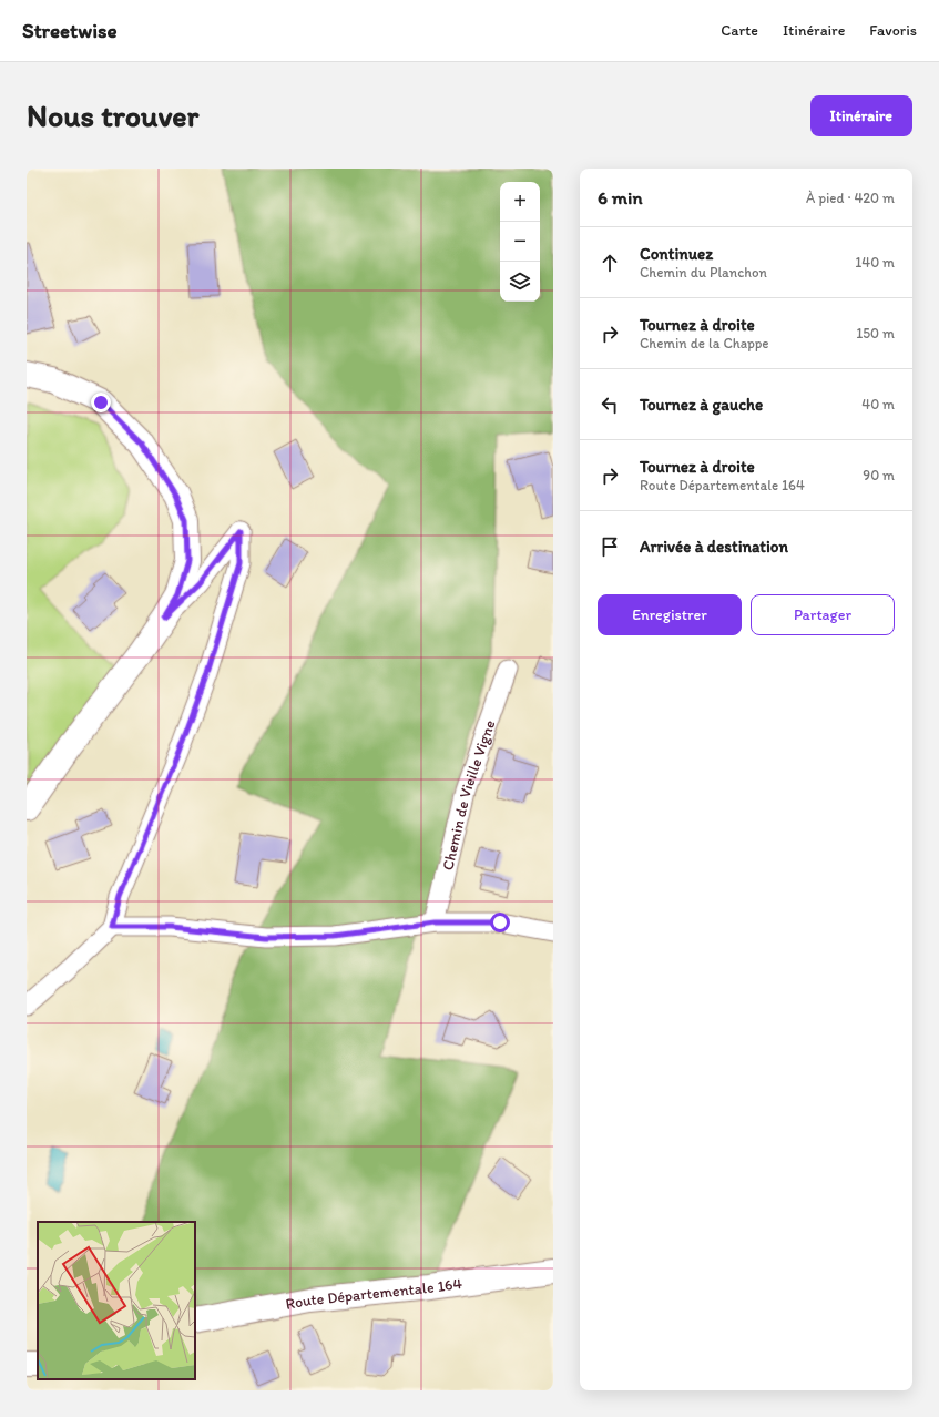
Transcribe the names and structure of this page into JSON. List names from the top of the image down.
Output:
{
  "streets": {
    "street": ["Chemin de Vieille Vigne", "Route Départementale 164"]
  },
  "page": {
    "header": "Streetwise",
    "nav": ["Carte", "Itinéraire", "Favoris"],
    "buttons": [
      "Itinéraire",
      ["Enregistrer", "Partager"]
    ],
    "title": "Nous trouver",
    "heading": ["6 min", "À pied · 420 m"],
    "map_buttons": ["+", "−"],
    "list": [
      ["Continuez", "Chemin du Planchon", "140 m"],
      ["Tournez à droite", "Chemin de la Chappe", "150 m"],
      ["Tournez à gauche", "40 m"],
      ["Tournez à droite", "Route Départementale 164", "90 m"],
      "Arrivée à destination"
    ]
  }
}
